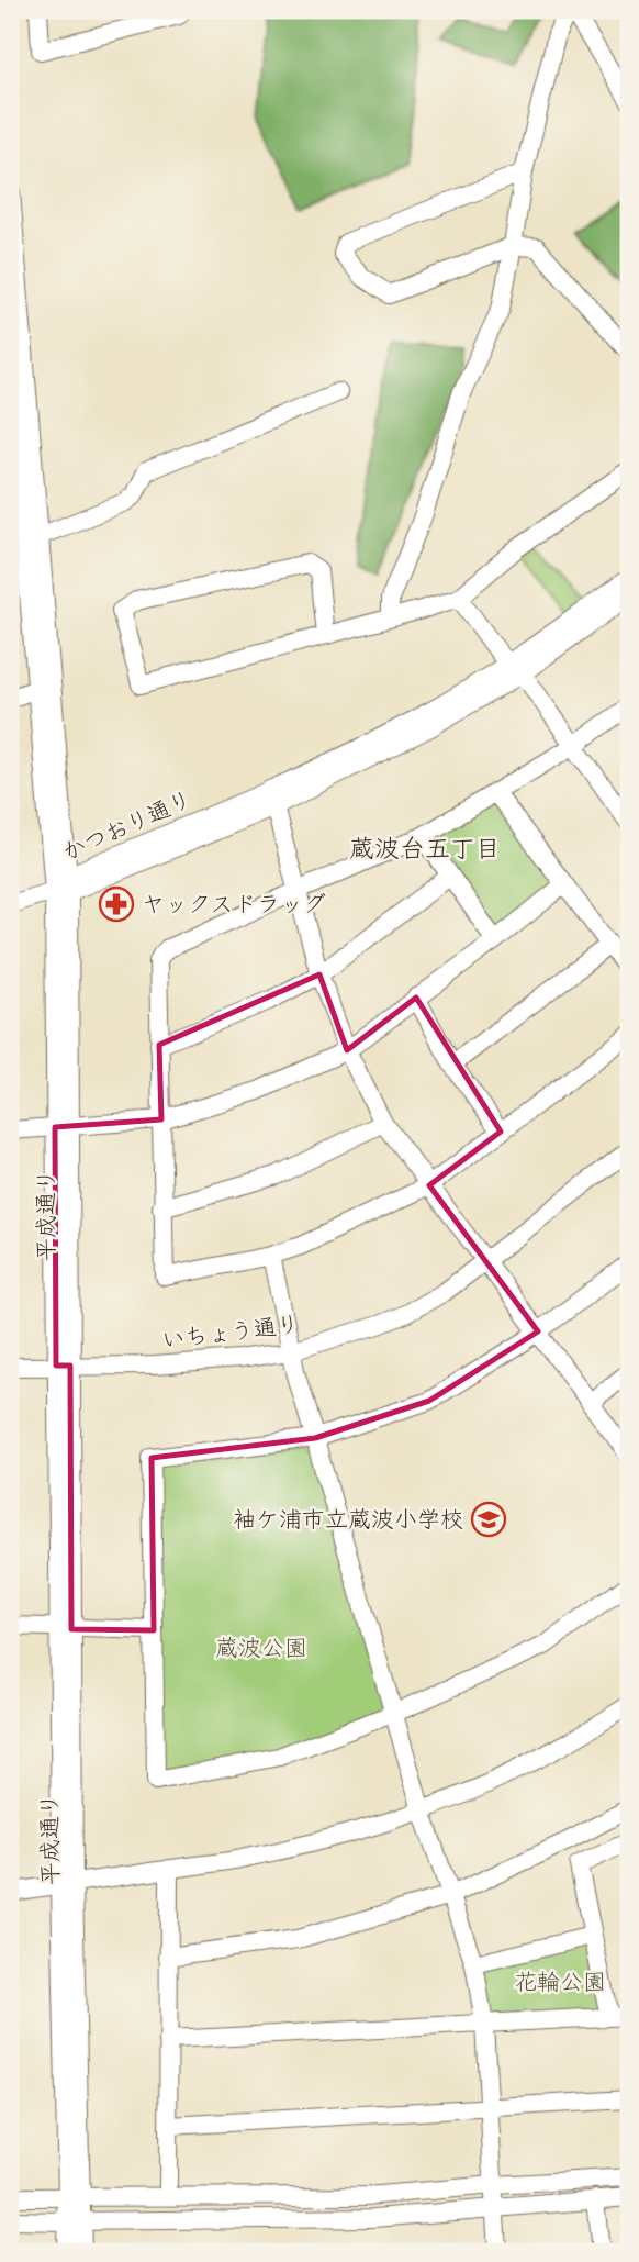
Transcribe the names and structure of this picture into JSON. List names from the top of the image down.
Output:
{
  "streets": {
    "street": ["かつおり通り", "平成通り", "いちょう通り"]
  },
  "crossings": [
    ["かつおり通り", "平成通り"],
    ["平成通り", "いちょう通り"]
  ],
  "districts": ["蔵波台五丁目"],
  "parks": ["蔵波公園", "花輪公園"],
  "places": {
    "pharmacy": ["ヤックスドラッグ"],
    "school or university": ["袖ケ浦市立蔵波小学校"]
  }
}
